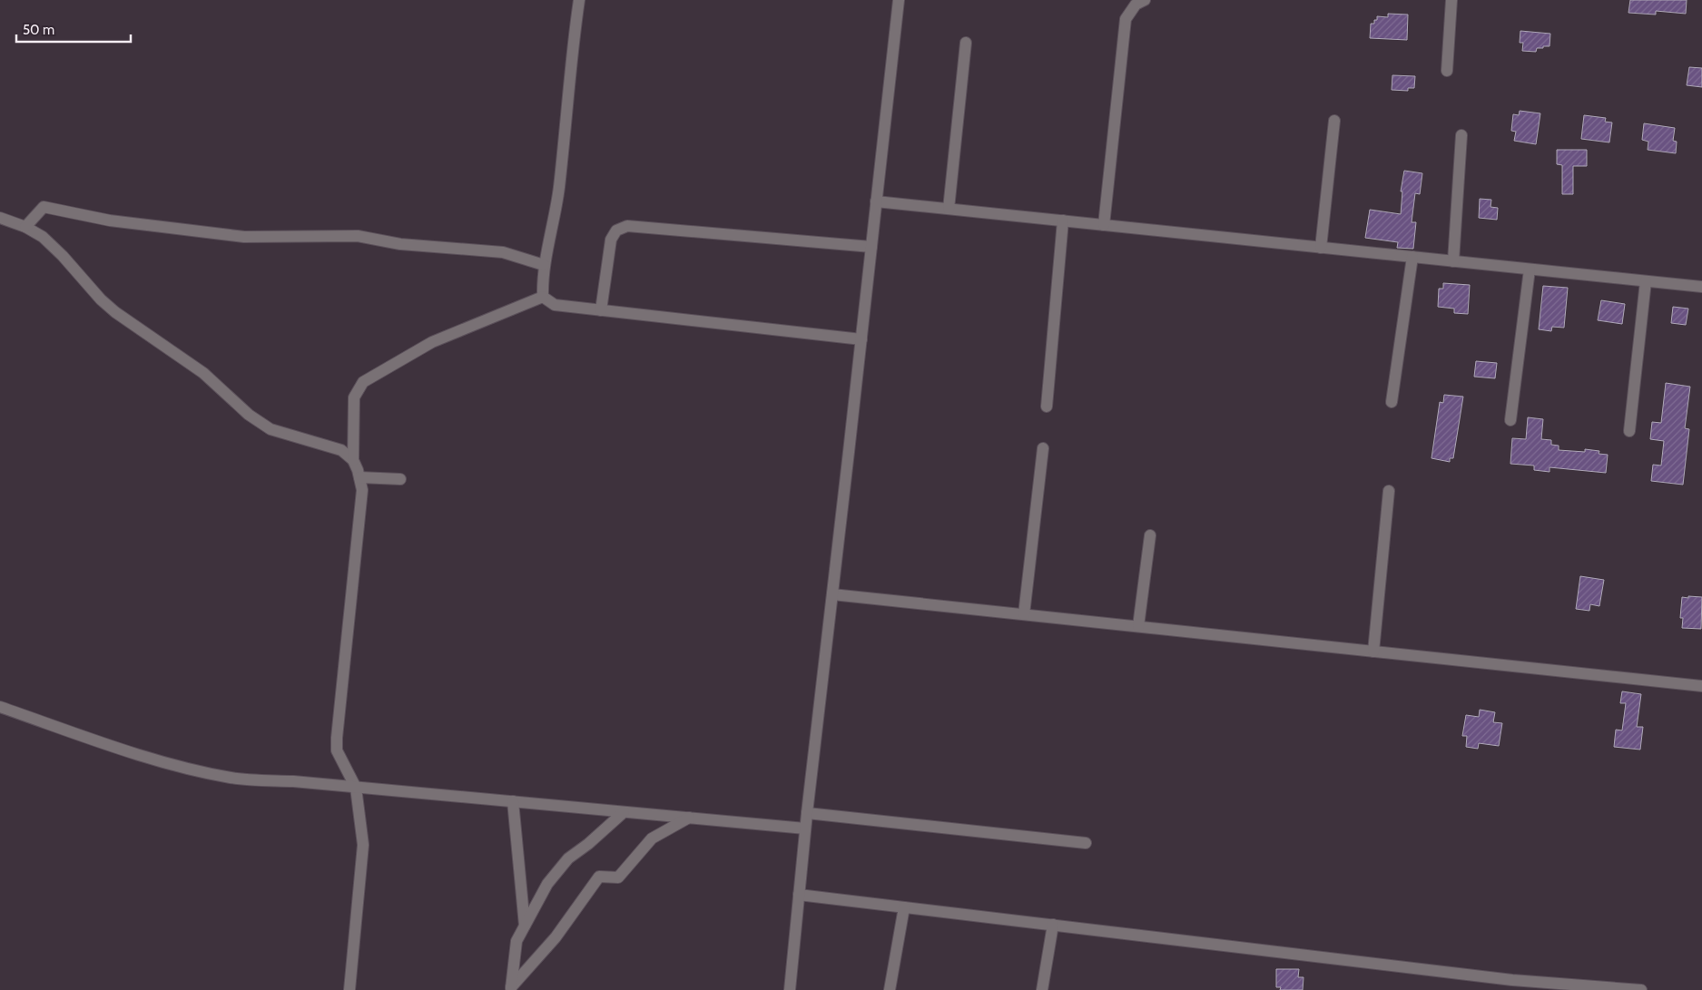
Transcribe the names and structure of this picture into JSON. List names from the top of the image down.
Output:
{
  "scale_bar": "50 m"
}
